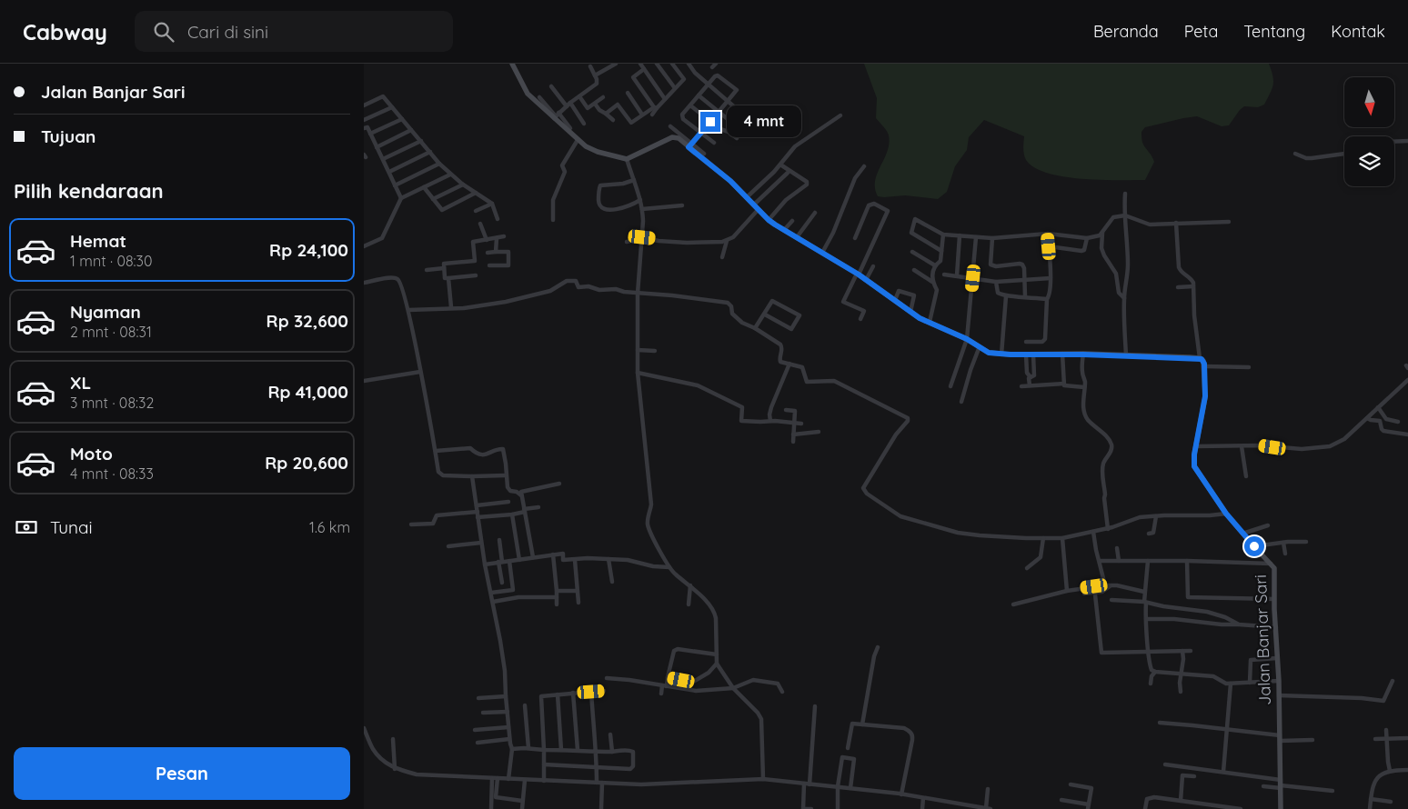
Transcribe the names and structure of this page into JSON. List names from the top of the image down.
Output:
{
  "streets": {
    "street": ["Jalan Banjar Sari"]
  },
  "north": "bottom",
  "page": {
    "header": "Cabway",
    "search": "Cari di sini",
    "nav": [
      "Beranda",
      "Peta",
      "Tentang",
      "Kontak"
    ],
    "banner": ["Jalan Banjar Sari", "Tujuan"],
    "bubble": "4 mnt",
    "heading": "Pilih kendaraan",
    "list": [
      {
        "name": "Hemat",
        "note": "1 mnt · 08:30",
        "value": "Rp 24,100"
      },
      {
        "name": "Nyaman",
        "note": "2 mnt · 08:31",
        "value": "Rp 32,600"
      },
      {
        "name": "XL",
        "note": "3 mnt · 08:32",
        "value": "Rp 41,000"
      },
      {
        "name": "Moto",
        "note": "4 mnt · 08:33",
        "value": "Rp 20,600"
      }
    ],
    "pay": ["Tunai", "1.6 km"],
    "buttons": "Pesan"
  }
}
